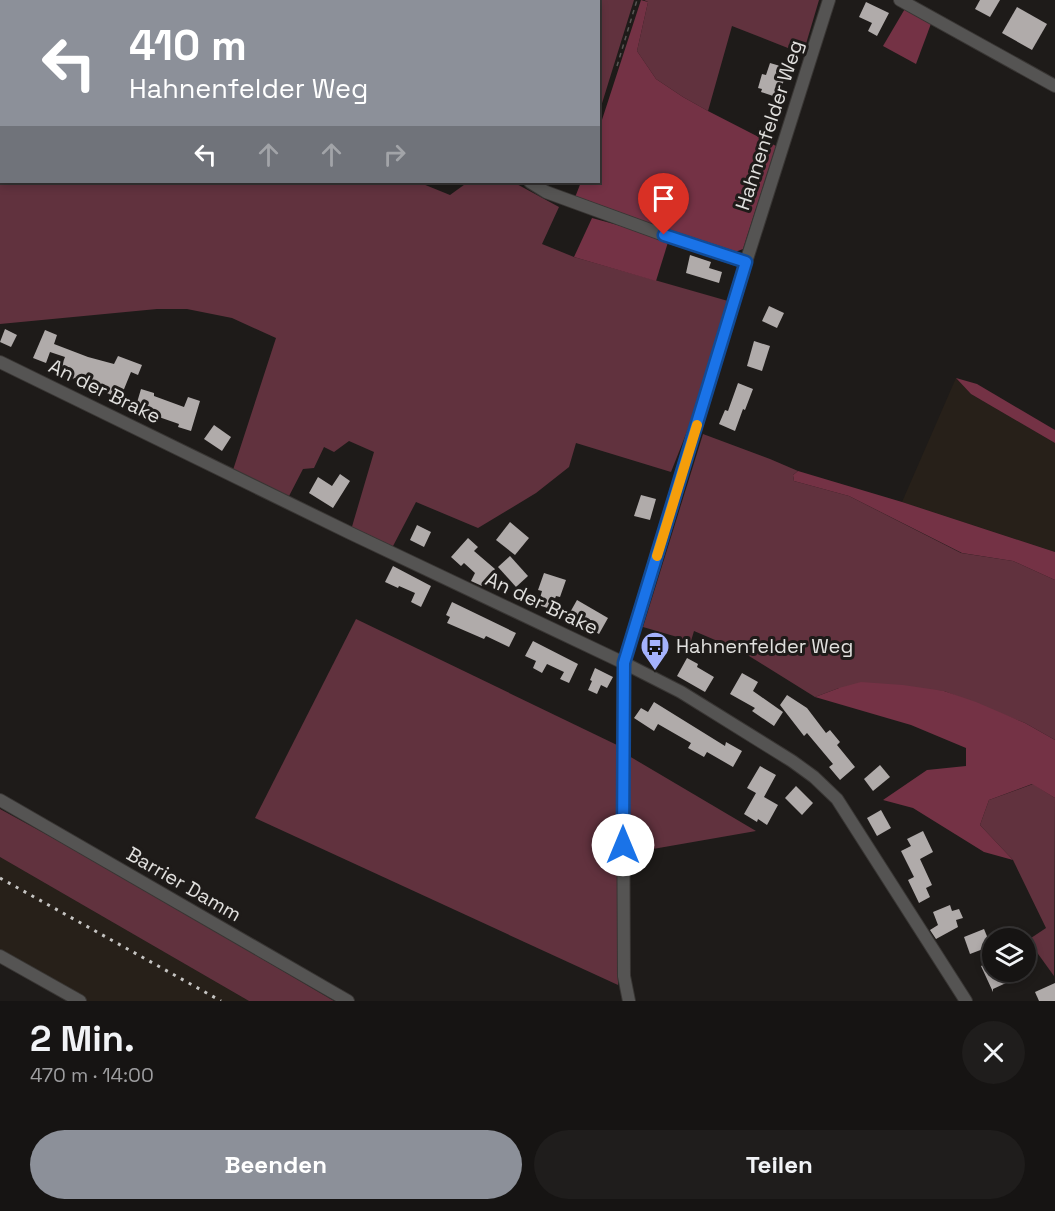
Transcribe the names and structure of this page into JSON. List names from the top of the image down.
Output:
{
  "streets": {
    "street": ["Hahnenfelder Weg", "An der Brake", "Barrier Damm"]
  },
  "crossings": [
    ["Hahnenfelder Weg", "An der Brake"]
  ],
  "places": {
    "bus stop": ["Hahnenfelder Weg"]
  },
  "page": {
    "turn": ["410 m", "Hahnenfelder Weg"],
    "heading": ["2 Min.", "470 m · 14:00"],
    "buttons": ["Beenden", "Teilen"]
  }
}
